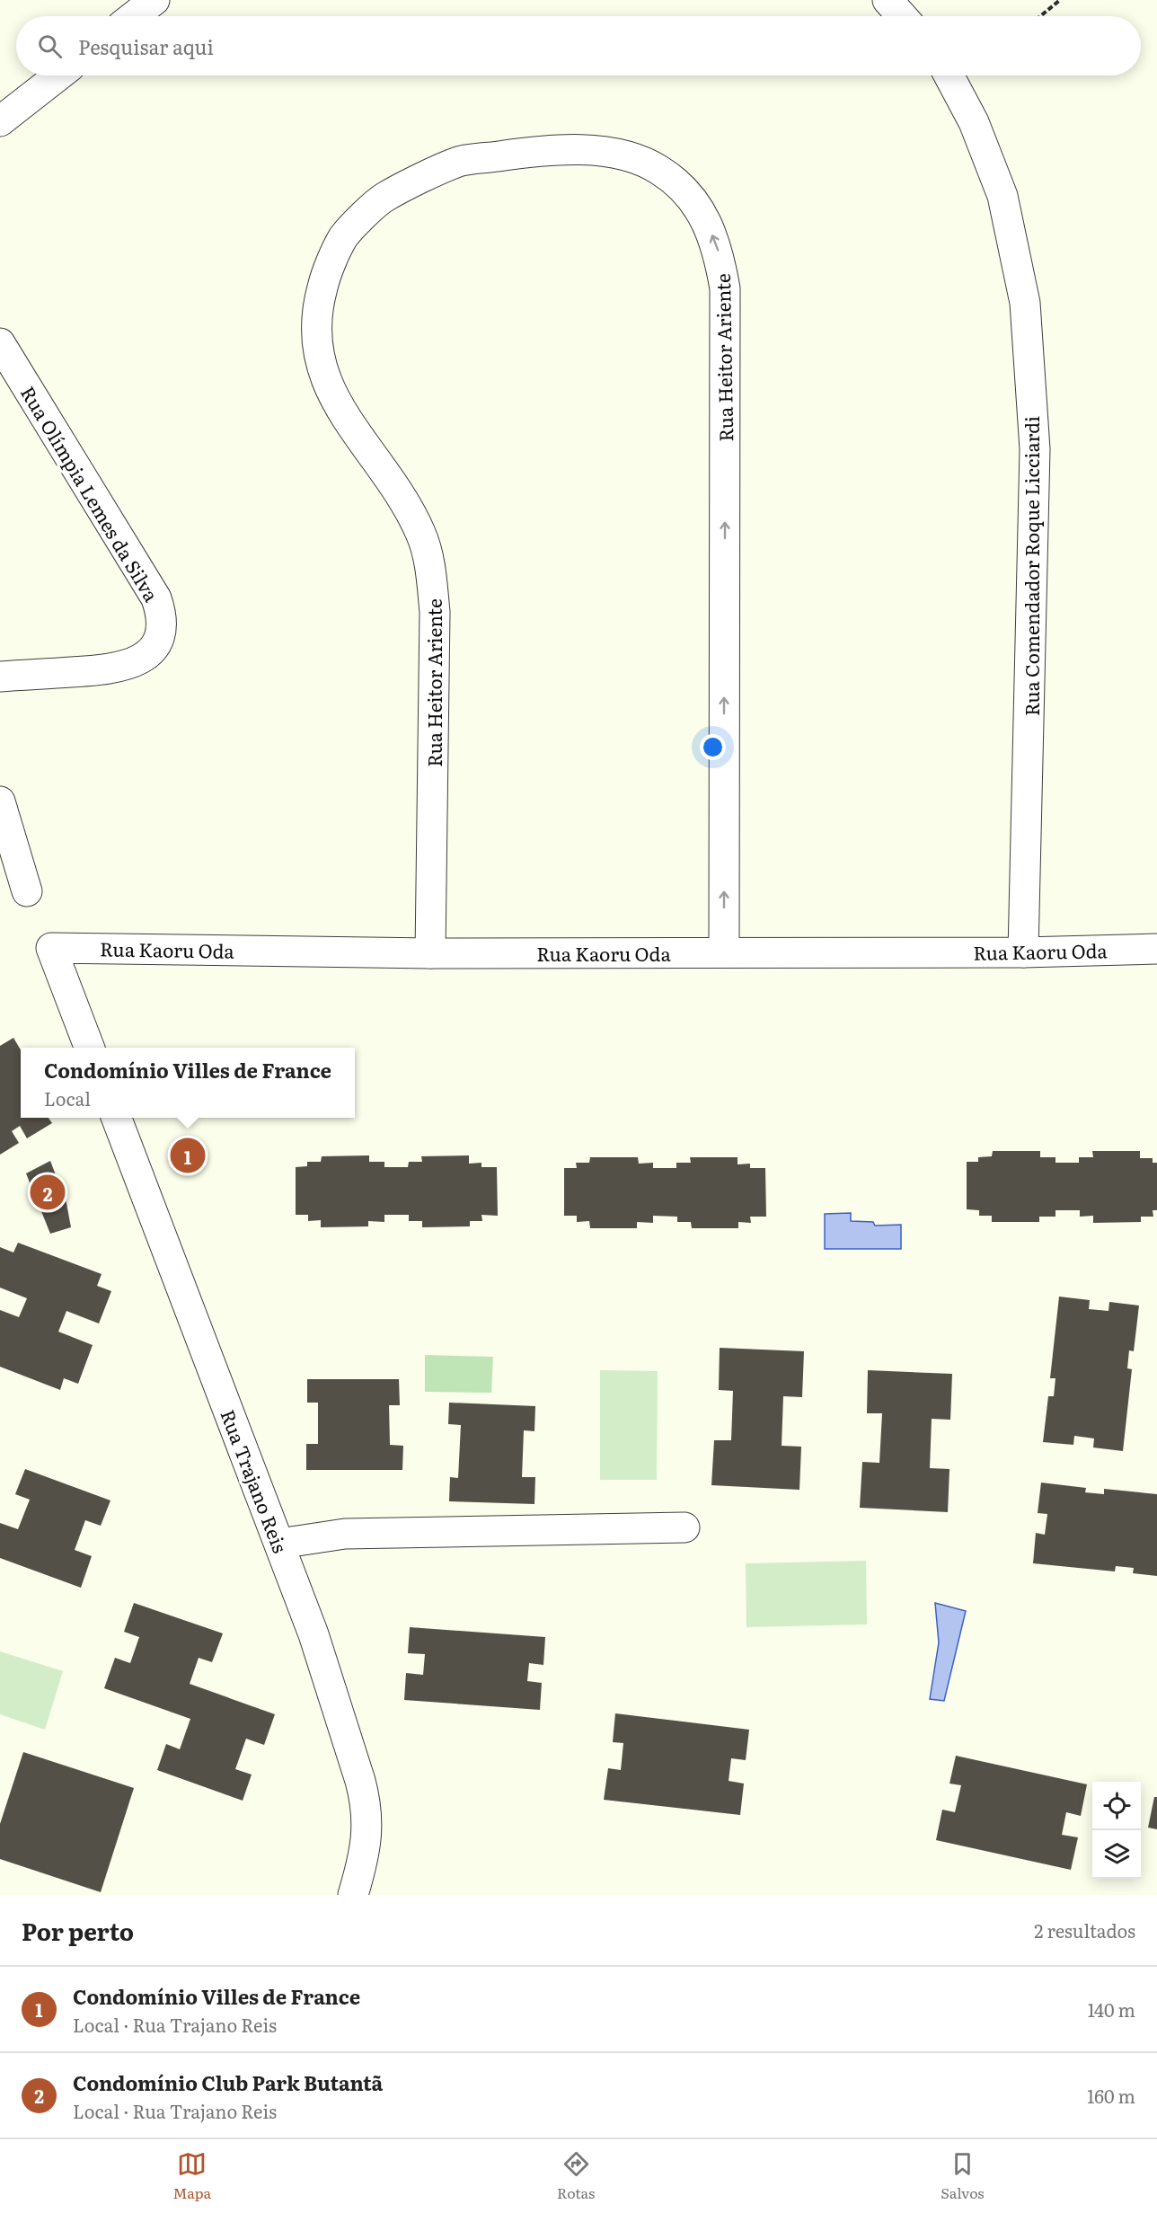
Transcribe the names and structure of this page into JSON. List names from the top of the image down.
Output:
{
  "streets": {
    "street": [
      "Rua Heitor Ariente",
      "Rua Olímpia Lemes da Silva",
      "Rua Comendador Roque Licciardi",
      "Rua Kaoru Oda",
      "Rua Trajano Reis"
    ]
  },
  "crossings": [
    ["Rua Heitor Ariente", "Rua Kaoru Oda"],
    ["Rua Comendador Roque Licciardi", "Rua Kaoru Oda"]
  ],
  "page": {
    "search": "Pesquisar aqui",
    "popup": ["Condomínio Villes de France", "Local"],
    "pins": ["1", "2"],
    "heading": ["Por perto", "2 resultados"],
    "list": [
      {
        "mark": "1",
        "name": "Condomínio Villes de France",
        "note": "Local · Rua Trajano Reis",
        "value": "140 m"
      },
      {
        "mark": "2",
        "name": "Condomínio Club Park Butantã",
        "note": "Local · Rua Trajano Reis",
        "value": "160 m"
      }
    ],
    "nav": ["Mapa", "Rotas", "Salvos"]
  }
}
